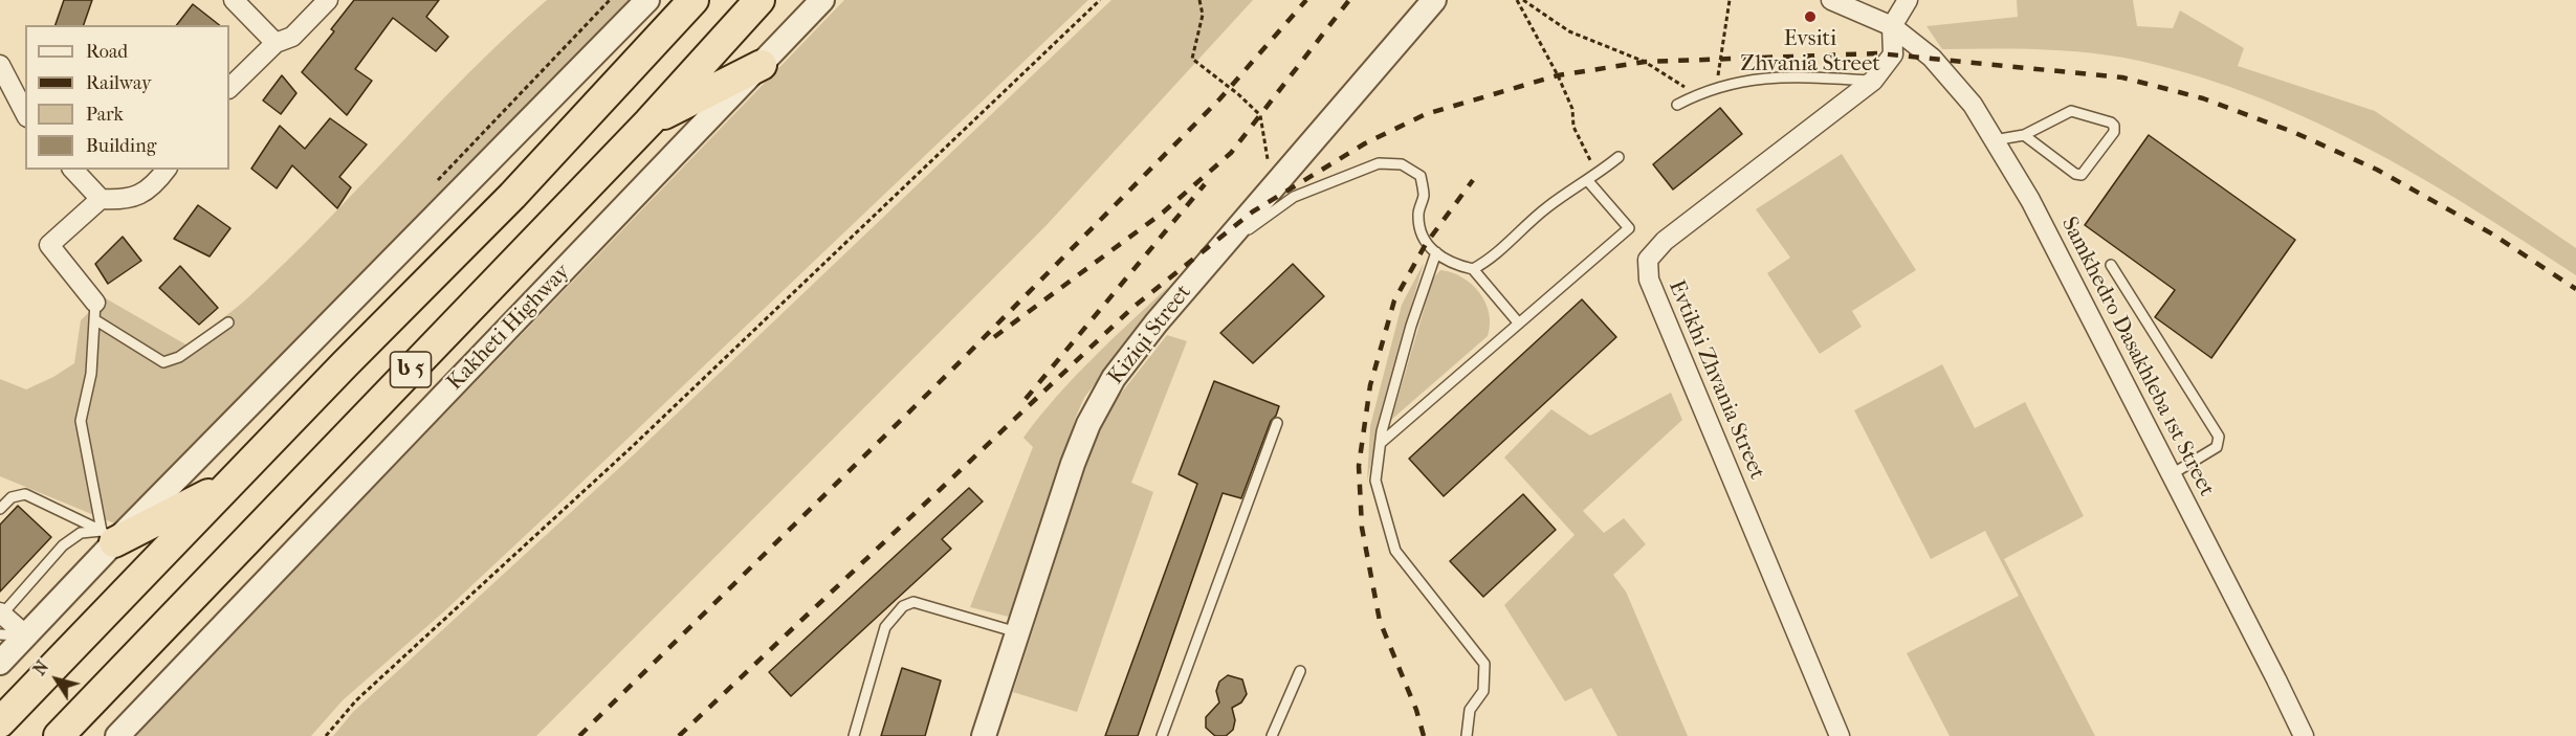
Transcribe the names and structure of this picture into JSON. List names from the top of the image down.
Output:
{
  "streets": {
    "highway": ["Kakheti Highway", "ს 5"],
    "street": ["Kiziqi Street", "Samkhedro Dasakhleba 1st Street", "Evtikhi Zhvania Street"]
  },
  "crossings": [
    ["Samkhedro Dasakhleba 1st Street", "Evtikhi Zhvania Street"]
  ],
  "places": ["Evsiti Zhvania Street"],
  "legend": [
    "Road",
    "Railway",
    "Park",
    "Building"
  ],
  "north": "top left"
}
